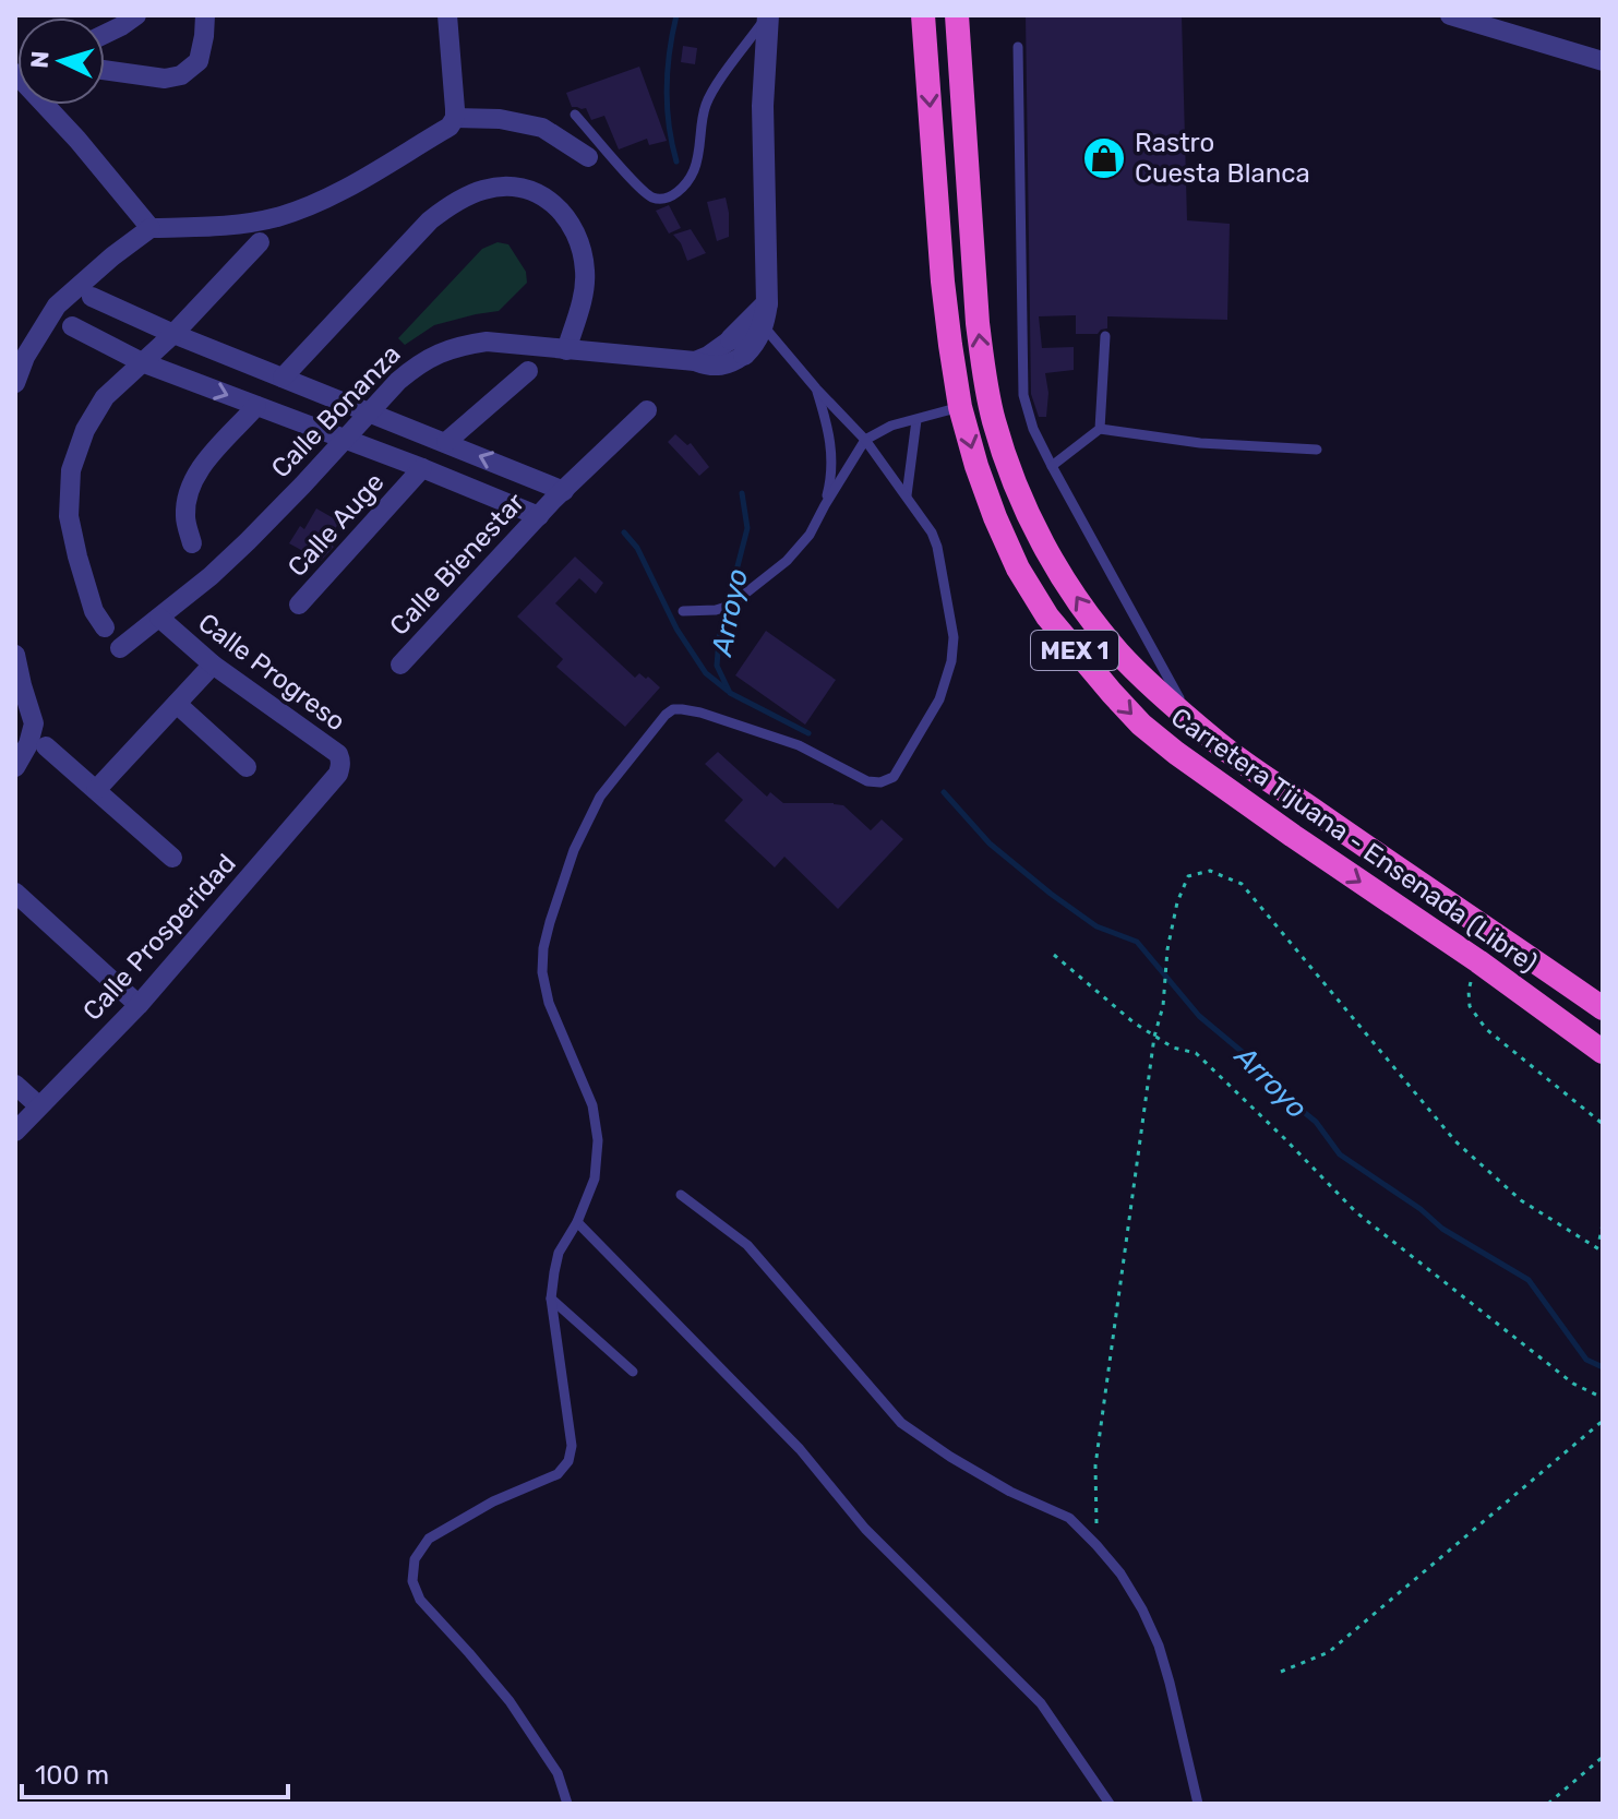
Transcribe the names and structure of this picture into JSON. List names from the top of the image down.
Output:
{
  "streets": {
    "highway": ["MEX 1", "Carretera Tijuana - Ensenada (Libre)"],
    "street": [
      "Calle Bonanza",
      "Calle Auge",
      "Calle Bienestar",
      "Calle Progreso",
      "Calle Prosperidad"
    ]
  },
  "crossings": [
    ["Calle Bonanza", "Calle Progreso"],
    ["Calle Progreso", "Calle Prosperidad"]
  ],
  "water": ["Arroyo"],
  "places": {
    "shop": ["Rastro Cuesta Blanca"]
  },
  "scale_bar": "100 m",
  "north": "left"
}
